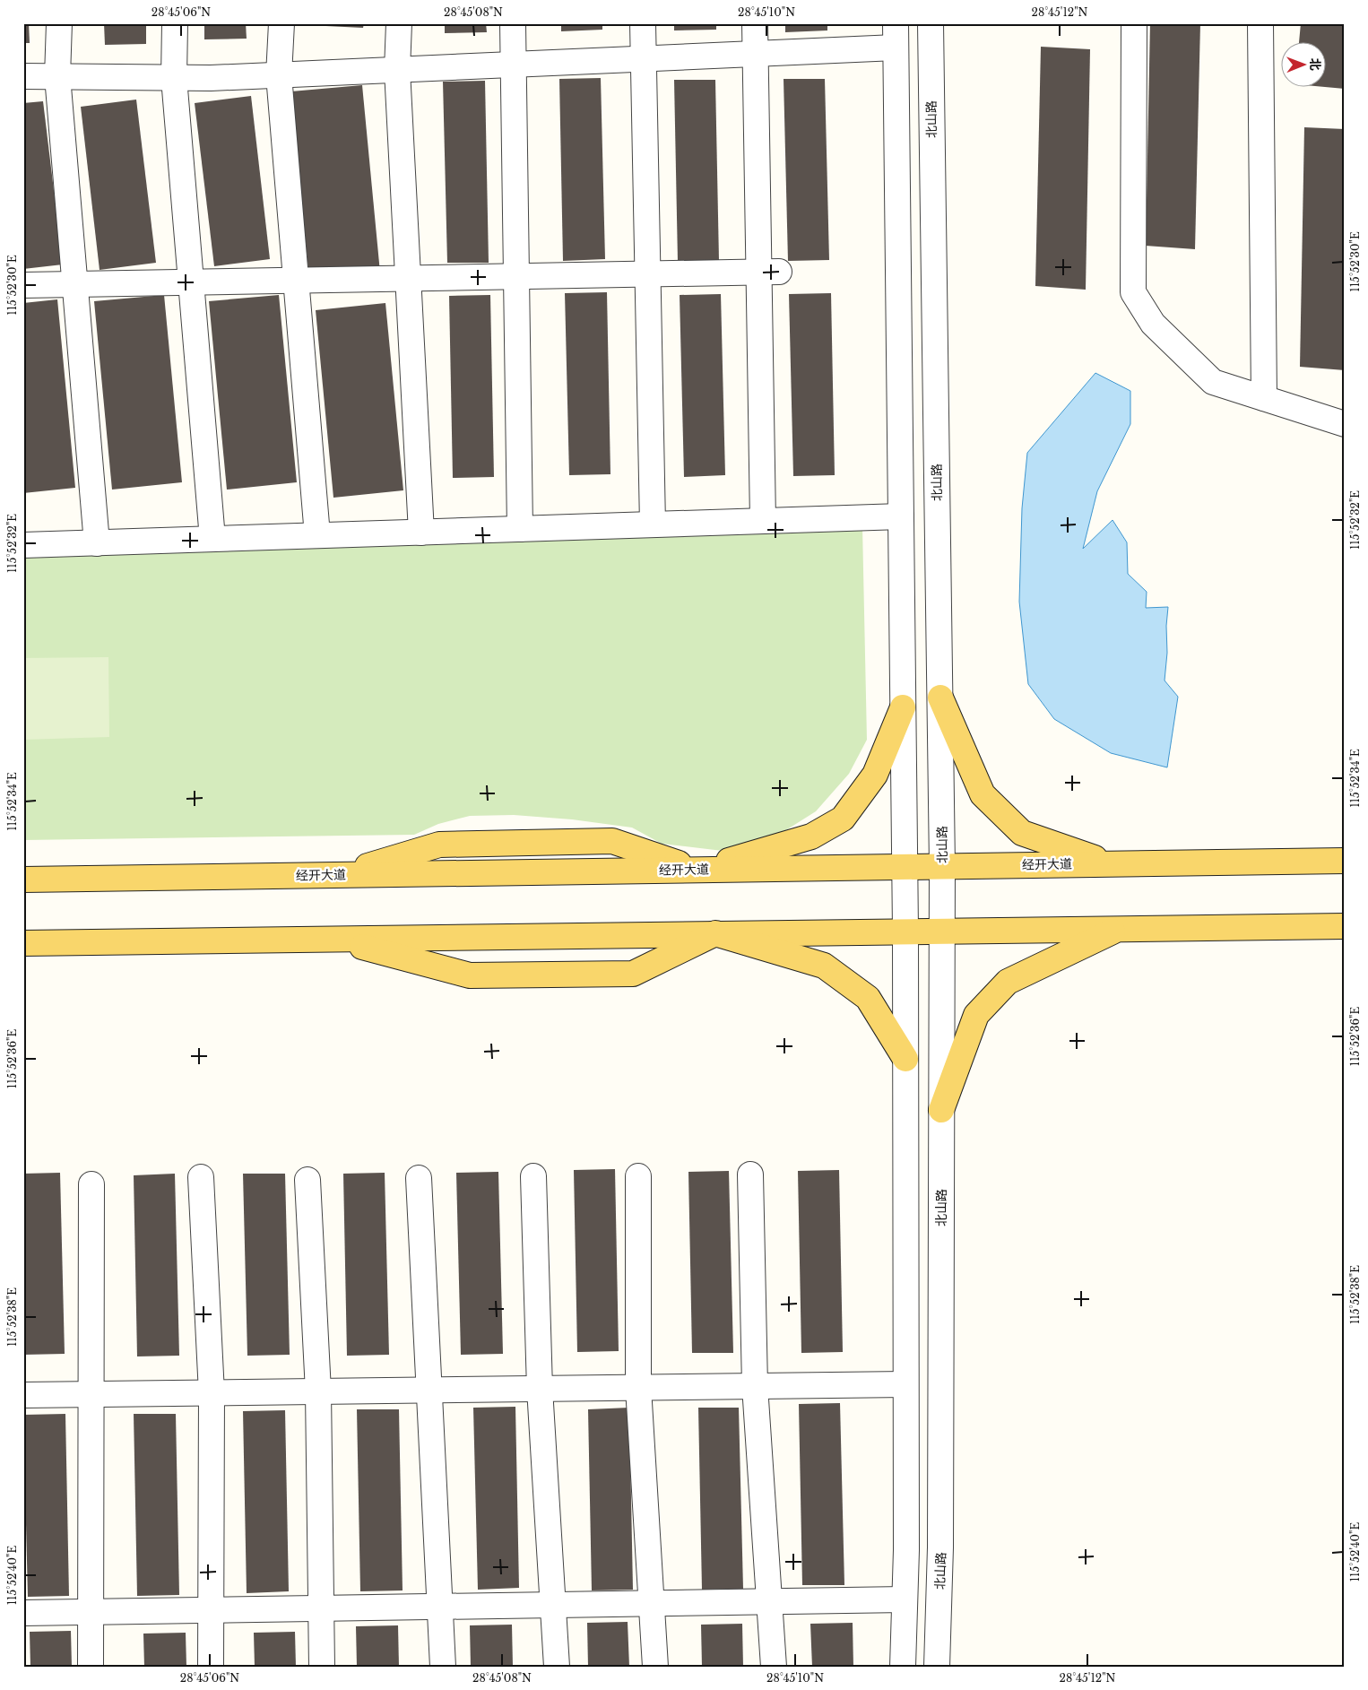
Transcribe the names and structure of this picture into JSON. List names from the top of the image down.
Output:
{
  "streets": {
    "main road": ["经开大道"],
    "street": ["北山路"]
  },
  "crossings": [
    ["北山路", "经开大道"]
  ],
  "north": "right",
  "coordinates": [
    "28°45'06\"N",
    "28°45'08\"N",
    "28°45'10\"N",
    "28°45'12\"N",
    "115°52'30\"E",
    "115°52'32\"E",
    "115°52'34\"E",
    "115°52'36\"E",
    "115°52'38\"E",
    "115°52'40\"E"
  ]
}
